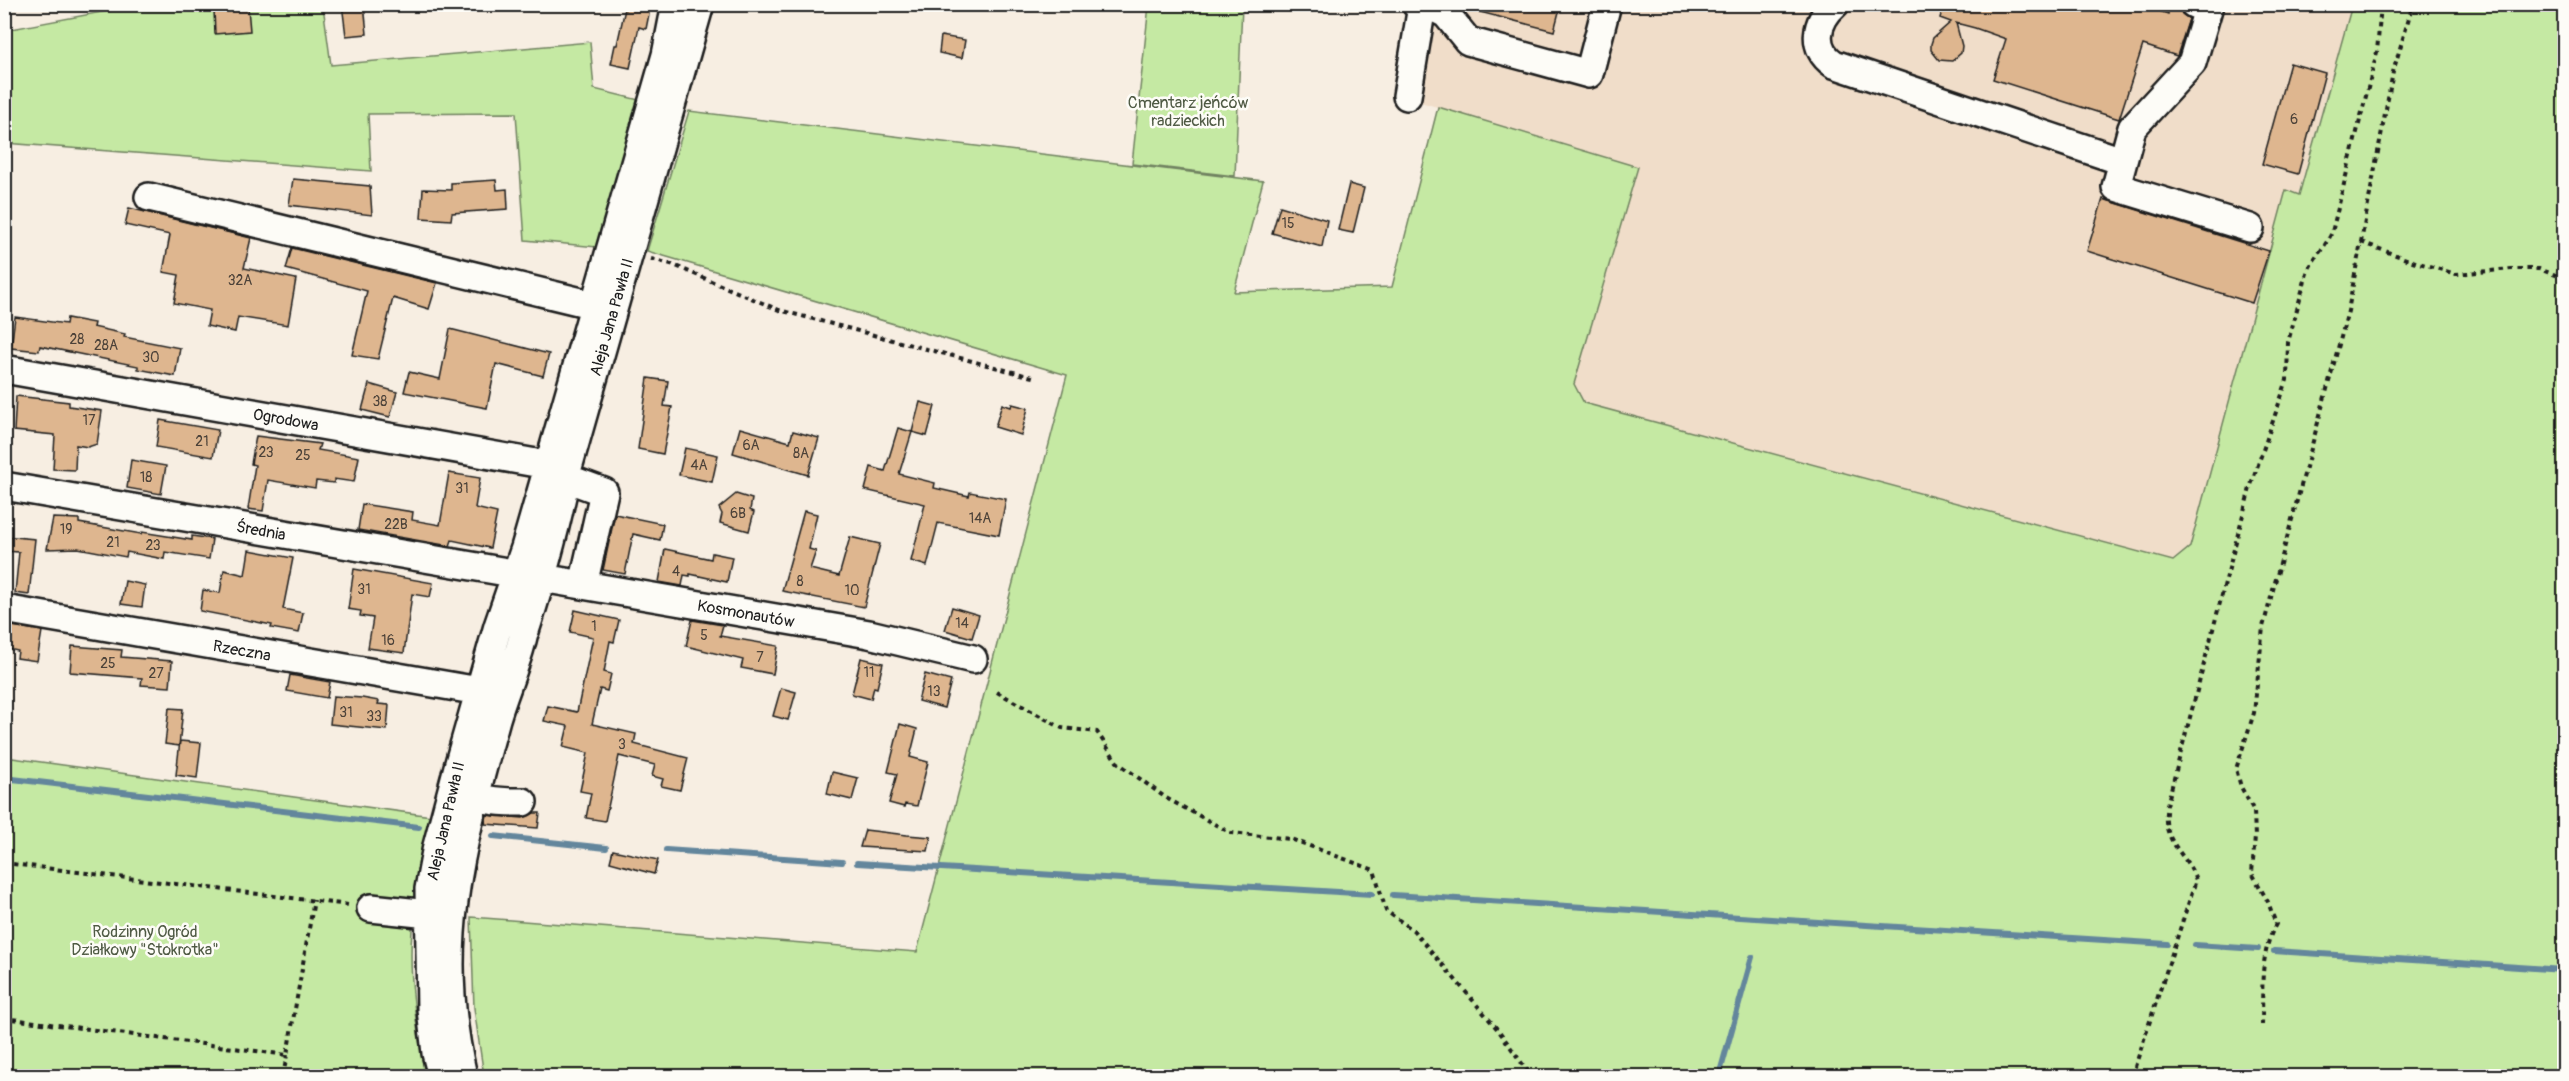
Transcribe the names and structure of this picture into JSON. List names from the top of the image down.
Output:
{
  "streets": {
    "street": [
      "Aleja Jana Pawła II",
      "Ogrodowa",
      "Średnia",
      "Kosmonautów",
      "Rzeczna"
    ]
  },
  "crossings": [
    ["Aleja Jana Pawła II", "Ogrodowa"],
    ["Aleja Jana Pawła II", "Średnia"],
    ["Aleja Jana Pawła II", "Kosmonautów"],
    ["Aleja Jana Pawła II", "Rzeczna"],
    ["Ogrodowa", "Kosmonautów"],
    ["Średnia", "Kosmonautów"]
  ],
  "parks": ["Cmentarz jeńców radzieckich", "Rodzinny Ogród Działkowy \"Stokrotka\""],
  "house_numbers": [
    "6",
    "15",
    "32A",
    "28",
    "28A",
    "30",
    "38",
    "17",
    "21",
    "6A",
    "23",
    "8A",
    "25",
    "4A",
    "18",
    "31",
    "6B",
    "14A",
    "22B",
    "19",
    "21",
    "23",
    "4",
    "8",
    "31",
    "10",
    "14",
    "1",
    "5",
    "16",
    "7",
    "25",
    "11",
    "27",
    "13",
    "31",
    "33",
    "3"
  ]
}
